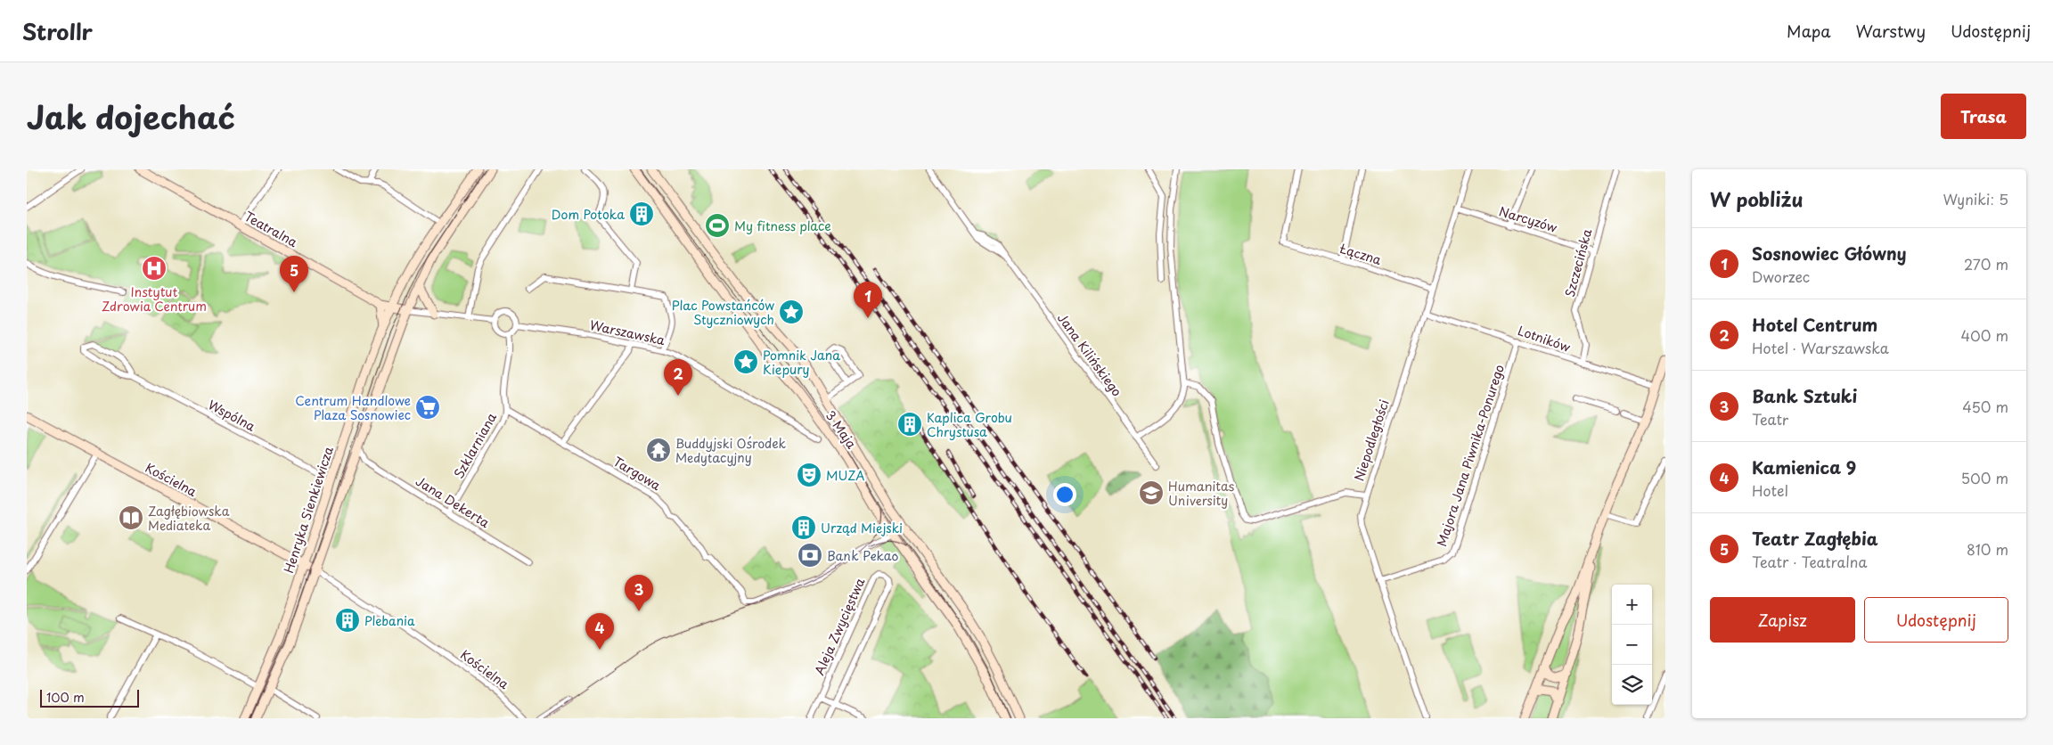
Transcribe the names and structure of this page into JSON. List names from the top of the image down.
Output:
{
  "streets": {
    "main road": [
      "Teatralna",
      "3 Maja",
      "Kościelna",
      "Henryka Sienkiewicza"
    ],
    "street": [
      "Narcyzów",
      "Łączna",
      "Szczecińska",
      "Warszawska",
      "Lotników",
      "Jana Kilińskiego",
      "Wspólna",
      "Niepodległości",
      "Szklarniana",
      "Majora Jana Piwnika-Ponurego",
      "Targowa",
      "Jana Dekerta",
      "Aleja Zwycięstwa"
    ]
  },
  "crossings": [
    ["Narcyzów", "Szczecińska"],
    ["Narcyzów", "Niepodległości"],
    ["Teatralna", "Henryka Sienkiewicza"],
    ["Łączna", "Niepodległości"],
    ["Szczecińska", "Lotników"],
    ["Warszawska", "Szklarniana"],
    ["Lotników", "Niepodległości"],
    ["Lotników", "Majora Jana Piwnika-Ponurego"],
    ["3 Maja", "Targowa"],
    ["Niepodległości", "Majora Jana Piwnika-Ponurego"],
    ["Szklarniana", "Targowa"],
    ["Szklarniana", "Jana Dekerta"],
    ["Kościelna", "Henryka Sienkiewicza"]
  ],
  "places": {
    "building": [
      "Dom Potoka",
      "Kaplica Grobu Chrystusa",
      "Urząd Miejski",
      "Plebania"
    ],
    "sports": ["My fitness place"],
    "hospital": ["Instytut Zdrowia Centrum"],
    "place": ["Plac Powstańców Styczniowych", "Pomnik Jana Kiepury"],
    "supermarket": ["Centrum Handlowe Plaza Sosnowiec"],
    "temple": ["Buddyjski Ośrodek Medytacyjny"],
    "theatre": ["MUZA"],
    "school or university": ["Humanitas University"],
    "library": ["Zagłębiowska Mediateka"],
    "bank": ["Bank Pekao"]
  },
  "scale_bar": "100 m",
  "page": {
    "header": "Strollr",
    "nav": ["Mapa", "Warstwy", "Udostępnij"],
    "title": "Jak dojechać",
    "buttons": [
      "Trasa",
      ["Zapisz", "Udostępnij"]
    ],
    "heading": ["W pobliżu", "Wyniki: 5"],
    "list": [
      {
        "mark": "1",
        "name": "Sosnowiec Główny",
        "note": "Dworzec",
        "value": "270 m"
      },
      {
        "mark": "2",
        "name": "Hotel Centrum",
        "note": "Hotel · Warszawska",
        "value": "400 m"
      },
      {
        "mark": "3",
        "name": "Bank Sztuki",
        "note": "Teatr",
        "value": "450 m"
      },
      {
        "mark": "4",
        "name": "Kamienica 9",
        "note": "Hotel",
        "value": "500 m"
      },
      {
        "mark": "5",
        "name": "Teatr Zagłębia",
        "note": "Teatr · Teatralna",
        "value": "810 m"
      }
    ],
    "pins": [
      "5",
      "1",
      "2",
      "3",
      "4"
    ],
    "map_buttons": ["+", "−"],
    "scale": "100 m"
  }
}
